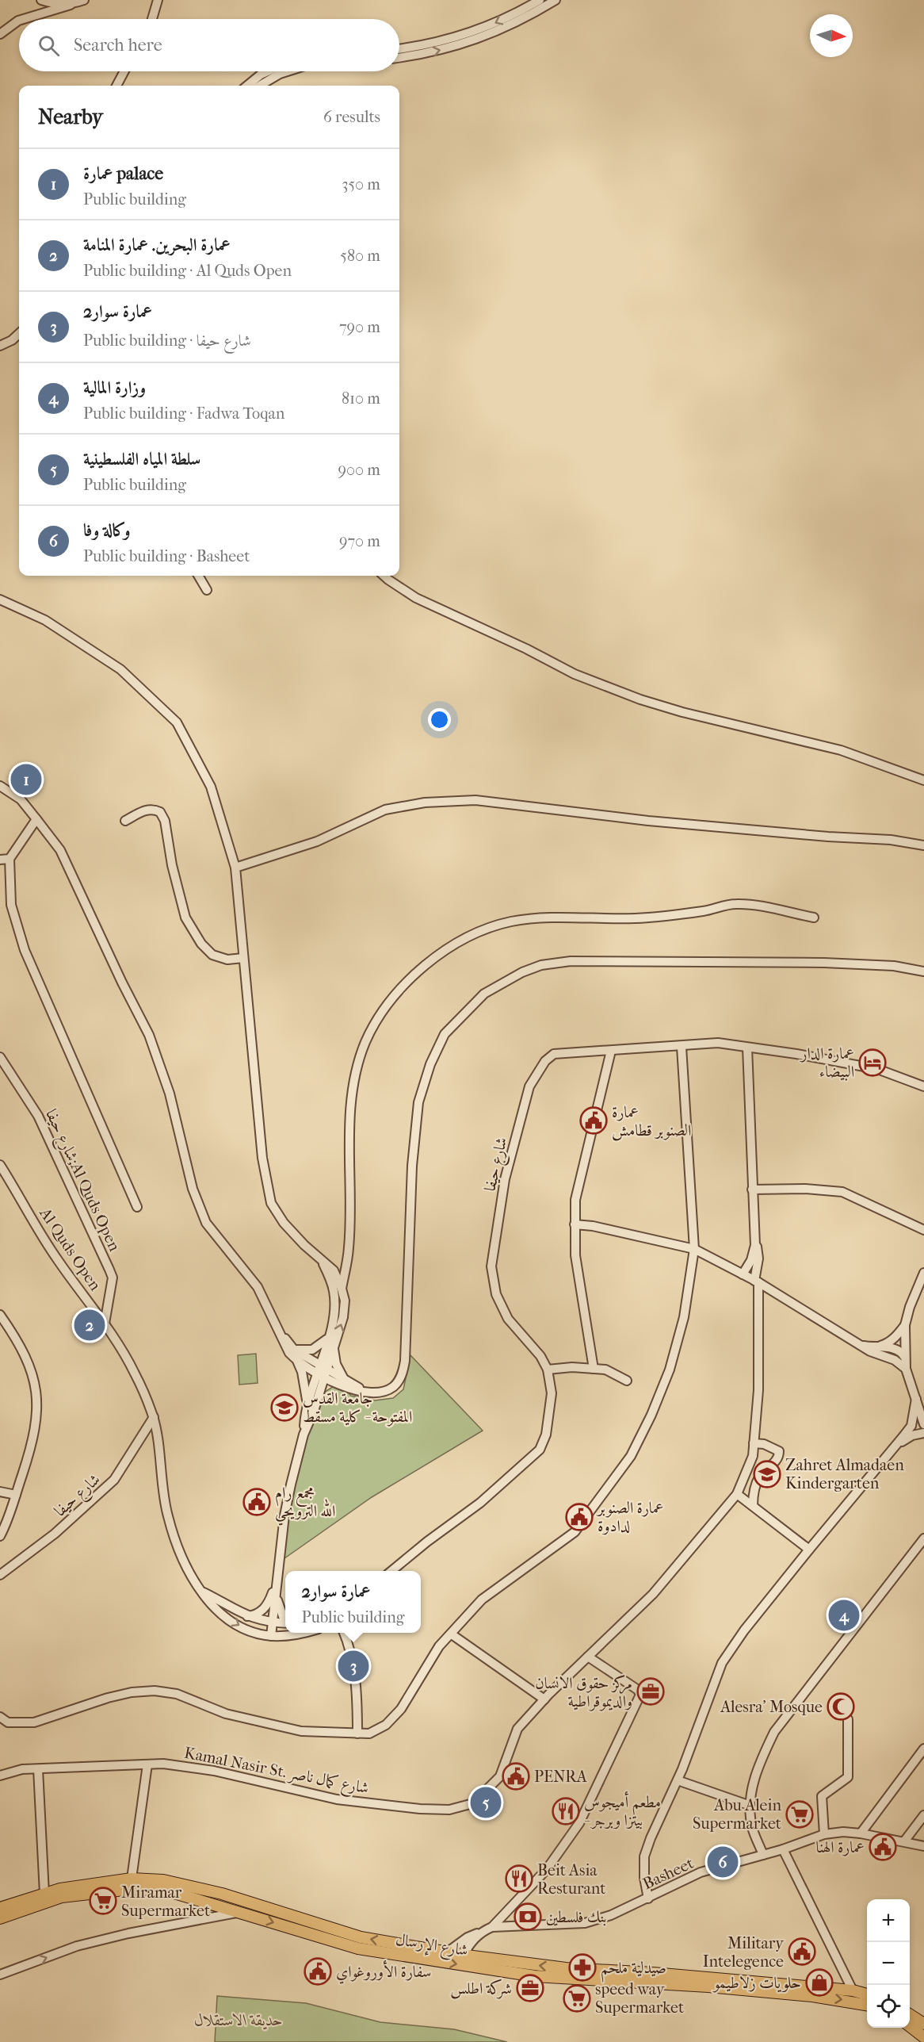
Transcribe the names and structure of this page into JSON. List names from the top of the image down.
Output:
{
  "streets": {
    "main road": ["شارع الإرسال"],
    "street": [
      "شارع حيفا",
      "شارع حيفا;Al Quds Open",
      "Al Quds Open",
      "Kamal Nasir St. شارع كمال ناصر",
      "Basheet"
    ]
  },
  "crossings": [
    ["شارع حيفا", "Al Quds Open"],
    ["شارع حيفا", "Kamal Nasir St. شارع كمال ناصر"],
    ["شارع حيفا;Al Quds Open", "Al Quds Open"],
    ["Basheet", "شارع الإرسال"]
  ],
  "parks": ["حديقة الاستقلال"],
  "places": {
    "hotel": ["عمارة الدار البيضاء"],
    "public building": [
      "عمارة الصنوبر قطامش",
      "مجمع رام الله الترويحي",
      "عمارة الصنوبر لدادوة",
      "PENRA",
      "عمارة الهنا",
      "Military Intelegence",
      "سفارة الأوروغواي"
    ],
    "school or university": ["جامعة القدس المفتوحة - كلية مسقط", "Zahret Almadaen Kindergarten"],
    "office": ["مركز حقوق الانسان والديموقراطية", "شركة اطلس"],
    "mosque": ["Alesra' Mosque"],
    "restaurant": ["مطعم أميجوس - بيتزا وبرجر", "Beit Asia Resturant"],
    "supermarket": ["Abu Alein Supermarket", "Miramar Supermarket", "speed way Supermarket"],
    "bank": ["بنك فلسطين"],
    "pharmacy": ["صيدلية ملحم"],
    "shop": ["حلويات زلاطيمو"]
  },
  "north": "right",
  "page": {
    "search": "Search here",
    "heading": ["Nearby", "6 results"],
    "list": [
      {
        "mark": "1",
        "name": "عمارة palace",
        "note": "Public building",
        "value": "350 m"
      },
      {
        "mark": "2",
        "name": "عمارة البحرين. عمارة المنامة",
        "note": "Public building · Al Quds Open",
        "value": "580 m"
      },
      {
        "mark": "3",
        "name": "عمارة سوار2",
        "note": "Public building · شارع حيفا",
        "value": "790 m"
      },
      {
        "mark": "4",
        "name": "وزارة المالية",
        "note": "Public building · Fadwa Toqan",
        "value": "810 m"
      },
      {
        "mark": "5",
        "name": "سلطة المياه الفلسطينية",
        "note": "Public building",
        "value": "900 m"
      },
      {
        "mark": "6",
        "name": "وكالة وفا",
        "note": "Public building · Basheet",
        "value": "970 m"
      }
    ],
    "pins": [
      "1",
      "2",
      "4",
      "3",
      "5",
      "6"
    ],
    "popup": ["عمارة سوار2", "Public building"],
    "map_buttons": ["+", "−"]
  }
}
